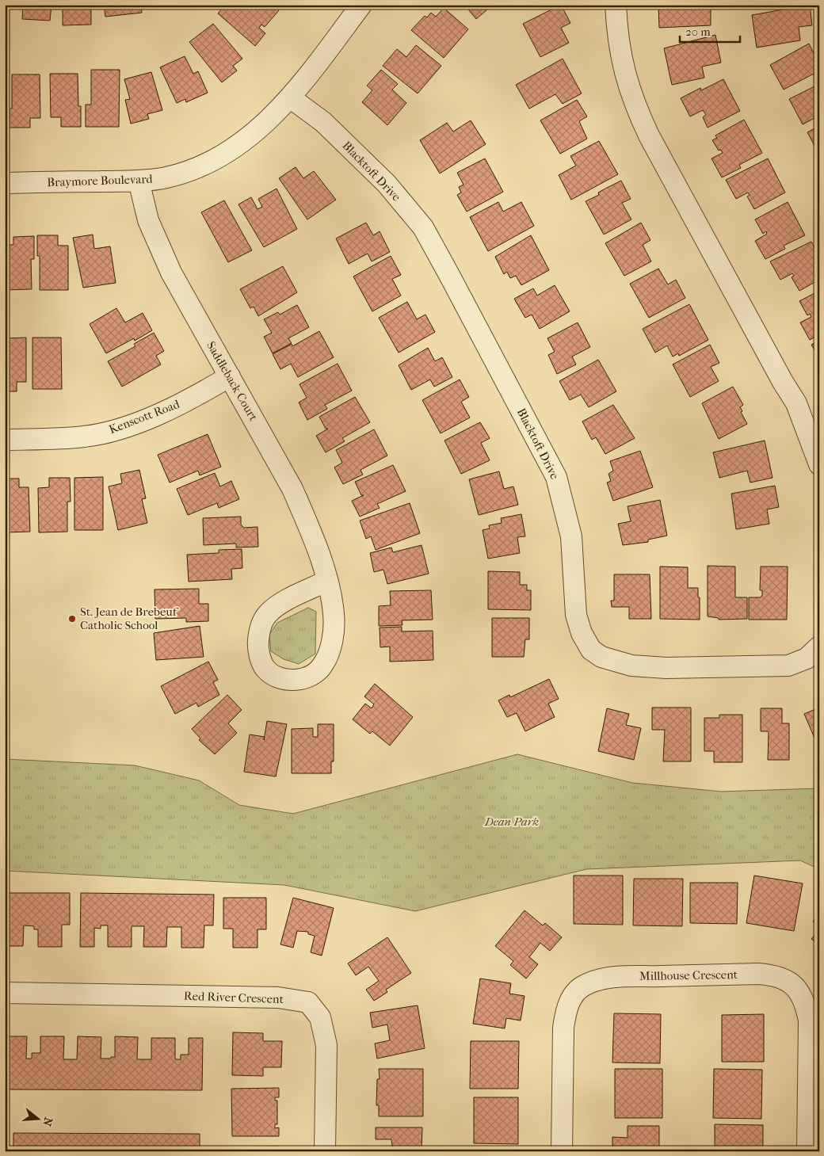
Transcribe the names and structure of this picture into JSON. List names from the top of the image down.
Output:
{
  "streets": {
    "street": [
      "Blacktoft Drive",
      "Braymore Boulevard",
      "Saddleback Court",
      "Kenscott Road",
      "Millhouse Crescent",
      "Red River Crescent"
    ]
  },
  "crossings": [
    ["Blacktoft Drive", "Braymore Boulevard"],
    ["Braymore Boulevard", "Saddleback Court"],
    ["Saddleback Court", "Kenscott Road"]
  ],
  "parks": ["Dean Park"],
  "places": ["St. Jean de Brebeuf Catholic School"],
  "scale_bar": "20 m",
  "north": "right"
}
